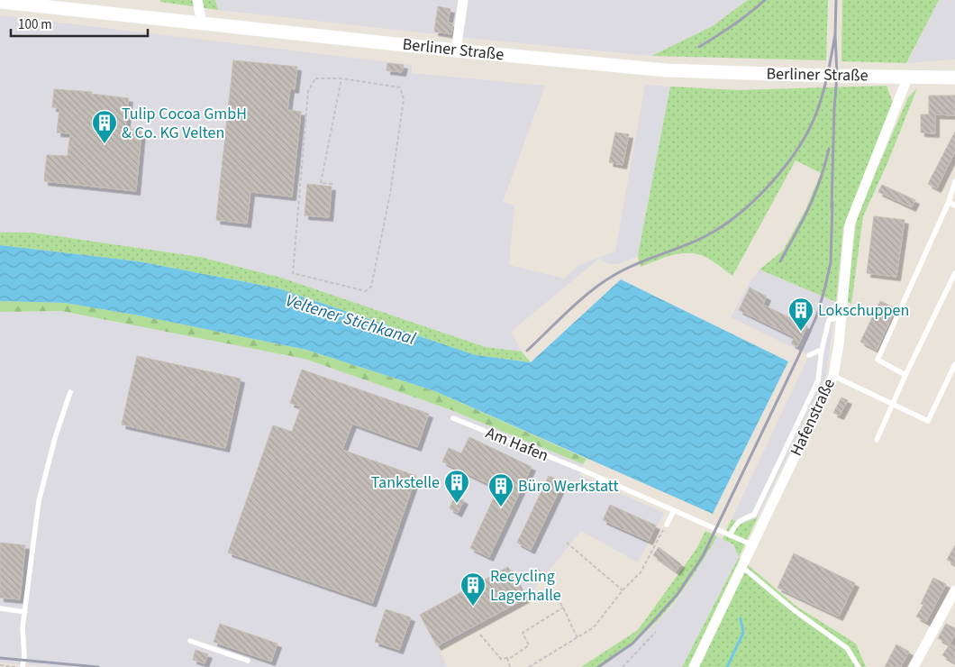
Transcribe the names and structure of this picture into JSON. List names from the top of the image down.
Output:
{
  "streets": {
    "main road": ["Berliner Straße"],
    "street": ["Hafenstraße"],
    "lane": ["Am Hafen"]
  },
  "crossings": [
    ["Berliner Straße", "Hafenstraße"]
  ],
  "water": ["Veltener Stichkanal"],
  "places": {
    "building": [
      "Tulip Cocoa GmbH & Co. KG Velten",
      "Lokschuppen",
      "Tankstelle",
      "Büro Werkstatt",
      "Recycling Lagerhalle"
    ]
  },
  "scale_bar": "100 m"
}
